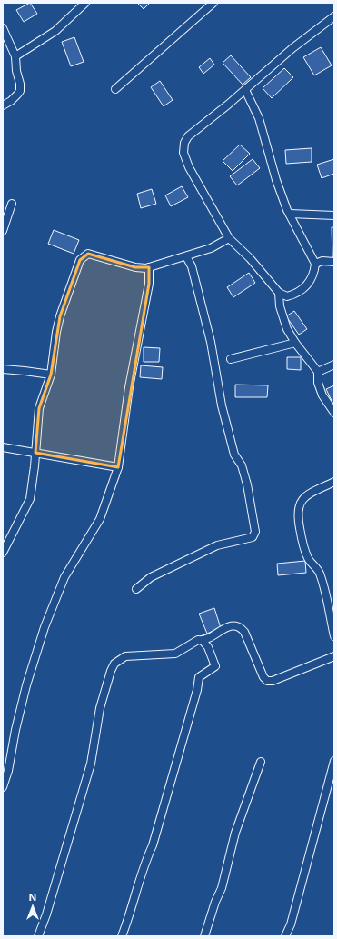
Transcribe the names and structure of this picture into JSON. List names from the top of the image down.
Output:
{
  "north": "top"
}
